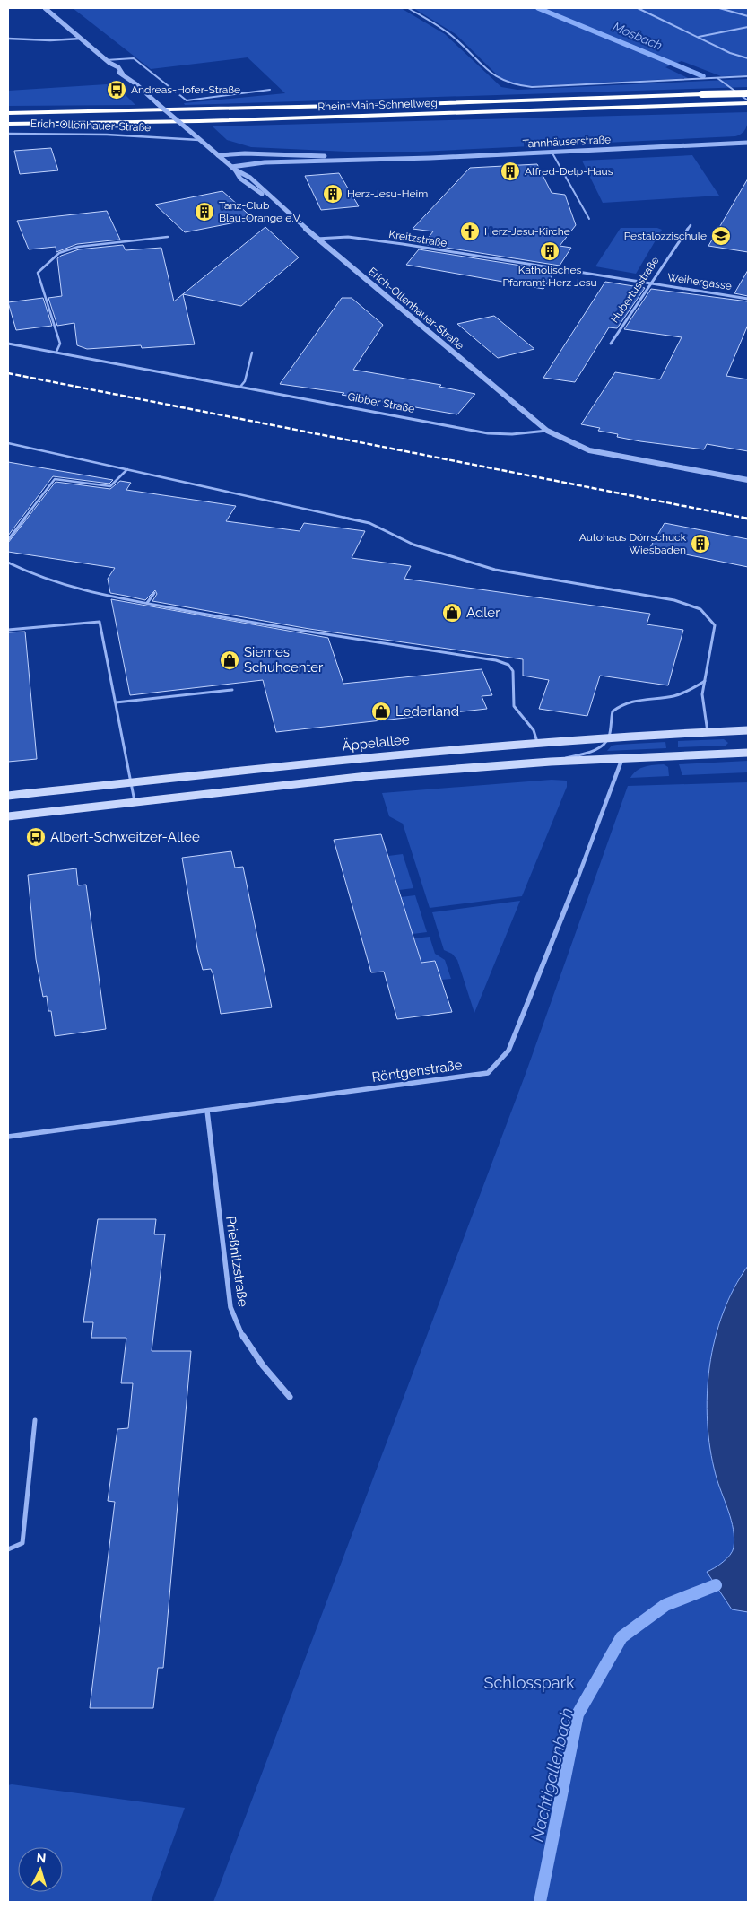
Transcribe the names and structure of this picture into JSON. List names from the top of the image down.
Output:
{
  "streets": {
    "highway": ["Rhein-Main-Schnellweg"],
    "main road": ["Äppelallee"],
    "street": [
      "Erich-Ollenhauer-Straße",
      "Tannhäuserstraße",
      "Kreitzstraße",
      "Weihergasse",
      "Hubertusstraße",
      "Gibber Straße",
      "Röntgenstraße",
      "Prießnitzstraße"
    ]
  },
  "crossings": [
    ["Erich-Ollenhauer-Straße", "Tannhäuserstraße"],
    ["Erich-Ollenhauer-Straße", "Kreitzstraße"],
    ["Erich-Ollenhauer-Straße", "Gibber Straße"],
    ["Kreitzstraße", "Weihergasse"],
    ["Kreitzstraße", "Hubertusstraße"],
    ["Weihergasse", "Hubertusstraße"],
    ["Röntgenstraße", "Prießnitzstraße"]
  ],
  "water": ["Mosbach", "Nachtigallenbach"],
  "parks": ["Schlosspark"],
  "places": {
    "bus stop": ["Andreas-Hofer-Straße", "Albert-Schweitzer-Allee"],
    "building": [
      "Alfred-Delp-Haus",
      "Herz-Jesu-Heim",
      "Tanz-Club Blau-Orange e.V.",
      "Katholisches Pfarramt Herz Jesu",
      "Autohaus Dörrschuck Wiesbaden"
    ],
    "church": ["Herz-Jesu-Kirche"],
    "school or university": ["Pestalozzischule"],
    "shop": ["Adler", "Siemes Schuhcenter", "Lederland"]
  },
  "north": "top"
}
